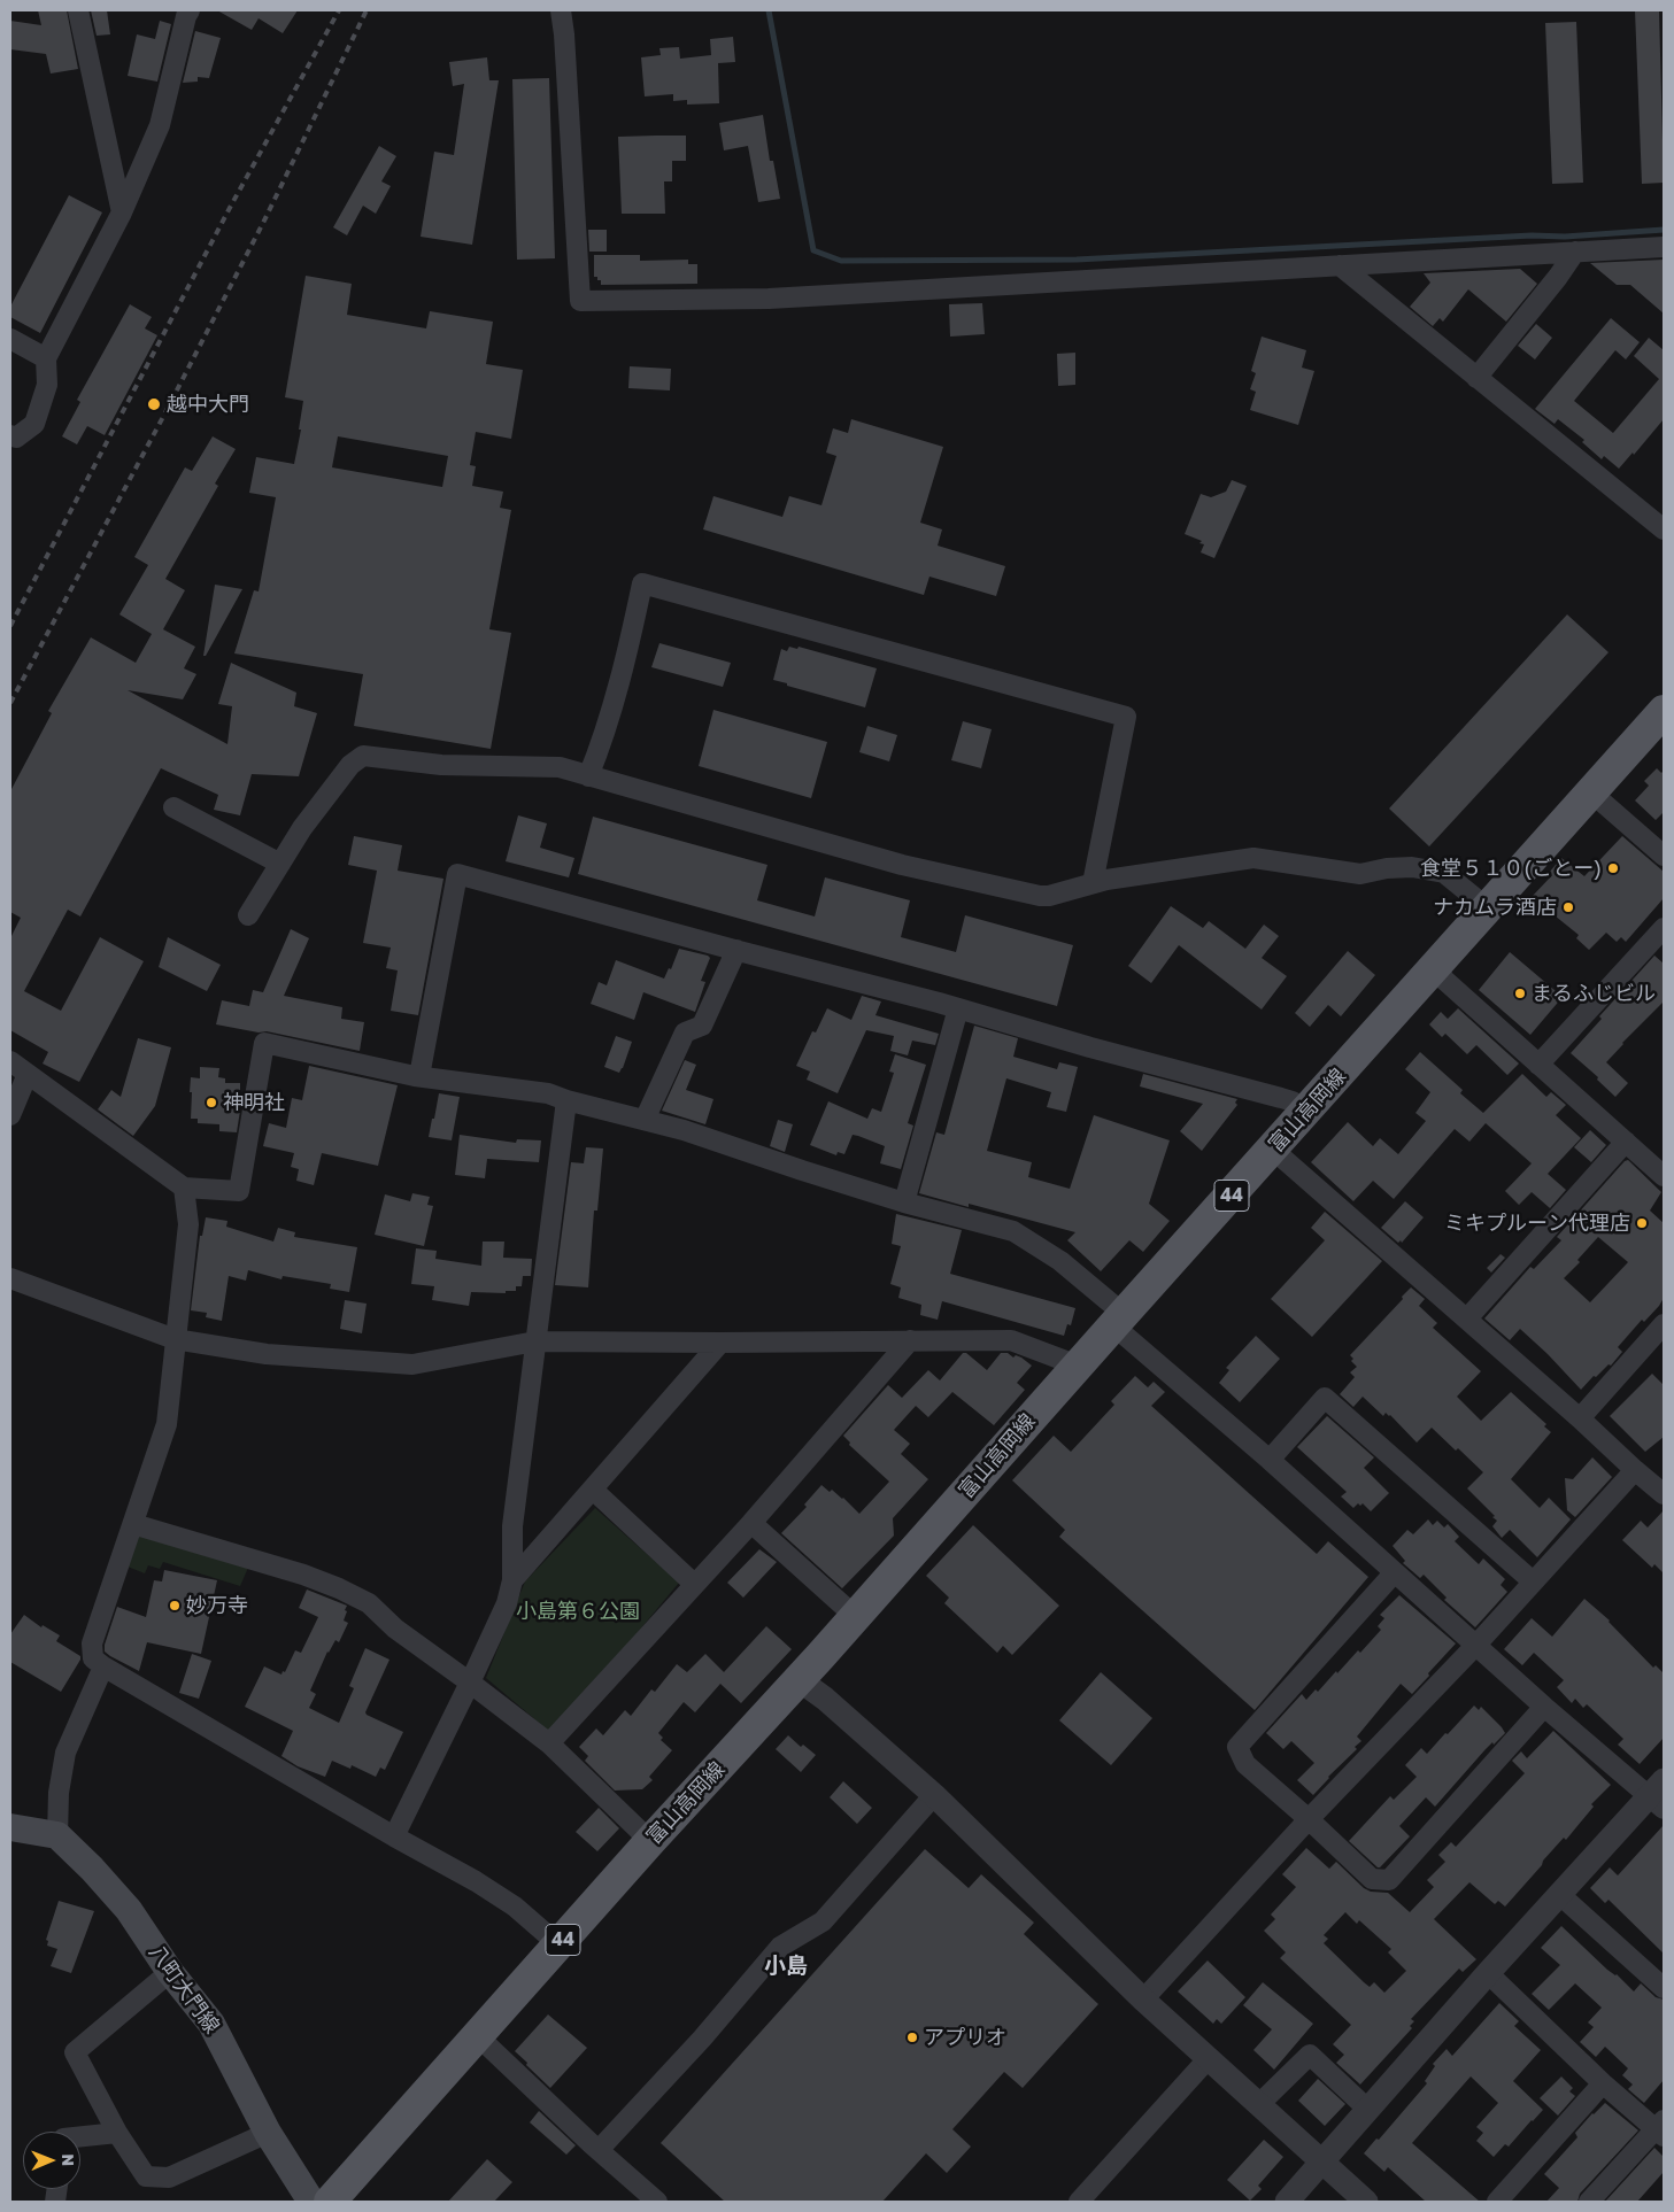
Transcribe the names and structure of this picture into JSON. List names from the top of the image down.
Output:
{
  "streets": {
    "main road": ["富山高岡線", "44", "八町大門線"]
  },
  "districts": ["小島"],
  "parks": ["小島第６公園"],
  "places": [
    "越中大門",
    "食堂５１０(ごとー)",
    "ナカムラ酒店",
    "まるふじビル",
    "神明社",
    "ミキプルーン代理店",
    "妙万寺",
    "アプリオ"
  ],
  "north": "right"
}
